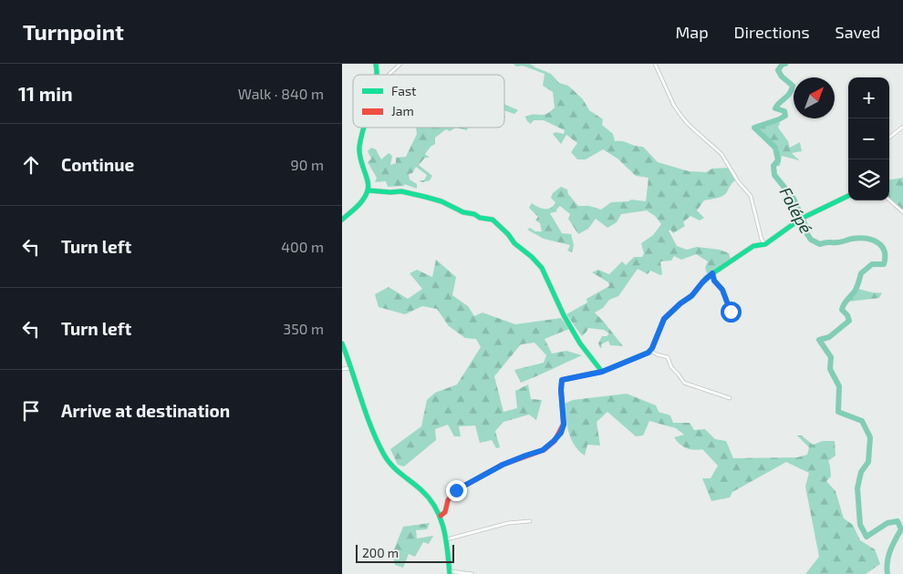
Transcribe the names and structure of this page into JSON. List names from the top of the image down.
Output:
{
  "water": ["Folépé"],
  "legend": ["Fast", "Jam"],
  "scale_bar": "200 m",
  "north": "top right",
  "page": {
    "header": "Turnpoint",
    "nav": ["Map", "Directions", "Saved"],
    "heading": ["11 min", "Walk · 840 m"],
    "map_buttons": ["+", "−"],
    "list": [
      ["Continue", "90 m"],
      ["Turn left", "400 m"],
      ["Turn left", "350 m"],
      "Arrive at destination"
    ],
    "scale": "200 m"
  }
}
